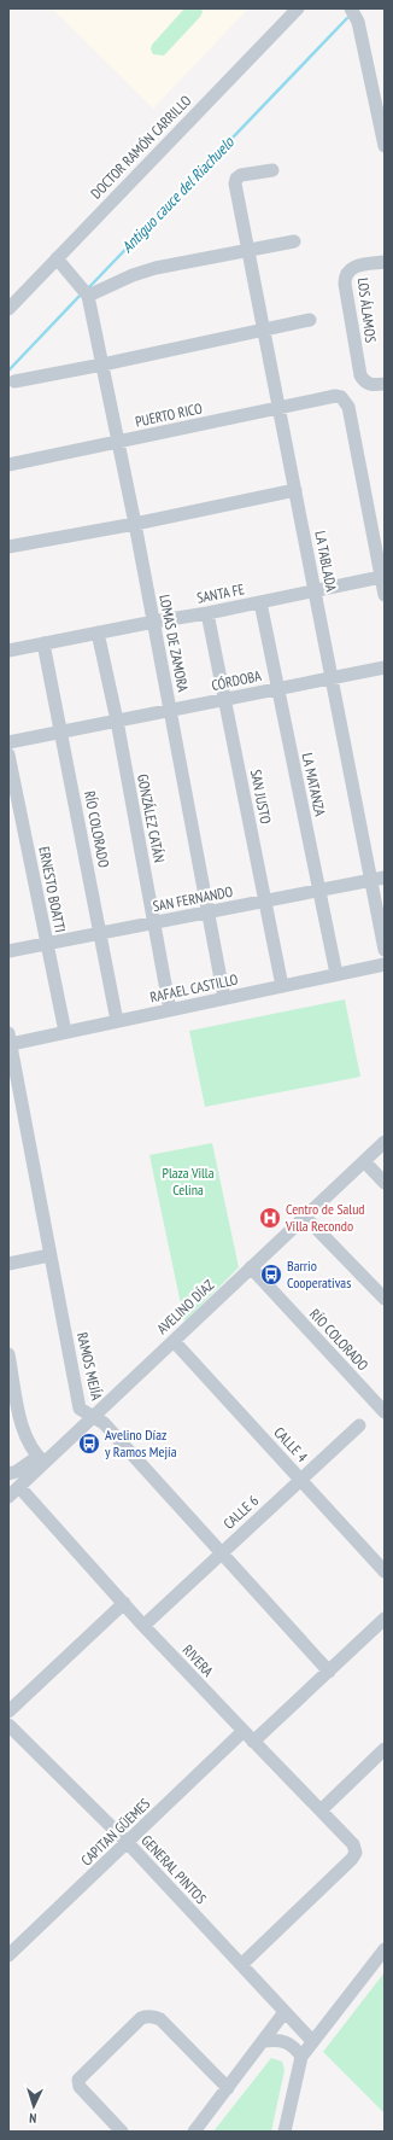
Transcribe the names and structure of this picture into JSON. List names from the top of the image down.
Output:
{
  "streets": {
    "street": [
      "DOCTOR RAMÓN CARRILLO",
      "LOS ÁLAMOS",
      "PUERTO RICO",
      "LA TABLADA",
      "SANTA FE",
      "LOMAS DE ZAMORA",
      "CÓRDOBA",
      "LA MATANZA",
      "SAN JUSTO",
      "GONZÁLEZ CATÁN",
      "RÍO COLORADO",
      "ERNESTO BOATTI",
      "SAN FERNANDO",
      "RAFAEL CASTILLO",
      "AVELINO DÍAZ",
      "RAMOS MEJÍA",
      "CALLE 4",
      "CALLE 6",
      "RIVERA",
      "CAPITAN GÜEMES",
      "GENERAL PINTOS"
    ]
  },
  "crossings": [
    ["PUERTO RICO", "LA TABLADA"],
    ["PUERTO RICO", "SANTA FE"],
    ["PUERTO RICO", "LOMAS DE ZAMORA"],
    ["LA TABLADA", "SANTA FE"],
    ["LA TABLADA", "CÓRDOBA"],
    ["LA TABLADA", "SAN FERNANDO"],
    ["SANTA FE", "LOMAS DE ZAMORA"],
    ["SANTA FE", "LA MATANZA"],
    ["SANTA FE", "SAN JUSTO"],
    ["SANTA FE", "GONZÁLEZ CATÁN"],
    ["SANTA FE", "RÍO COLORADO"],
    ["LOMAS DE ZAMORA", "CÓRDOBA"],
    ["LOMAS DE ZAMORA", "SAN FERNANDO"],
    ["LOMAS DE ZAMORA", "RAFAEL CASTILLO"],
    ["CÓRDOBA", "LA MATANZA"],
    ["CÓRDOBA", "SAN JUSTO"],
    ["CÓRDOBA", "GONZÁLEZ CATÁN"],
    ["CÓRDOBA", "RÍO COLORADO"],
    ["LA MATANZA", "SAN FERNANDO"],
    ["LA MATANZA", "RAFAEL CASTILLO"],
    ["SAN JUSTO", "SAN FERNANDO"],
    ["SAN JUSTO", "RAFAEL CASTILLO"],
    ["GONZÁLEZ CATÁN", "SAN FERNANDO"],
    ["GONZÁLEZ CATÁN", "RAFAEL CASTILLO"],
    ["RÍO COLORADO", "SAN FERNANDO"],
    ["RÍO COLORADO", "RAFAEL CASTILLO"],
    ["RÍO COLORADO", "AVELINO DÍAZ"],
    ["ERNESTO BOATTI", "SAN FERNANDO"],
    ["ERNESTO BOATTI", "RAFAEL CASTILLO"],
    ["RAFAEL CASTILLO", "RAMOS MEJÍA"],
    ["AVELINO DÍAZ", "RAMOS MEJÍA"],
    ["AVELINO DÍAZ", "CALLE 4"],
    ["AVELINO DÍAZ", "RIVERA"],
    ["RAMOS MEJÍA", "CALLE 6"],
    ["CALLE 4", "CALLE 6"],
    ["CALLE 6", "RIVERA"],
    ["RIVERA", "CAPITAN GÜEMES"],
    ["RIVERA", "GENERAL PINTOS"],
    ["CAPITAN GÜEMES", "GENERAL PINTOS"]
  ],
  "water": ["Antiguo cauce del Riachuelo"],
  "parks": ["Plaza Villa Celina"],
  "places": {
    "hospital": ["Centro de Salud Villa Recondo"],
    "bus stop": ["Barrio Cooperativas", "Avelino Díaz y Ramos Mejía"]
  },
  "north": "bottom"
}
